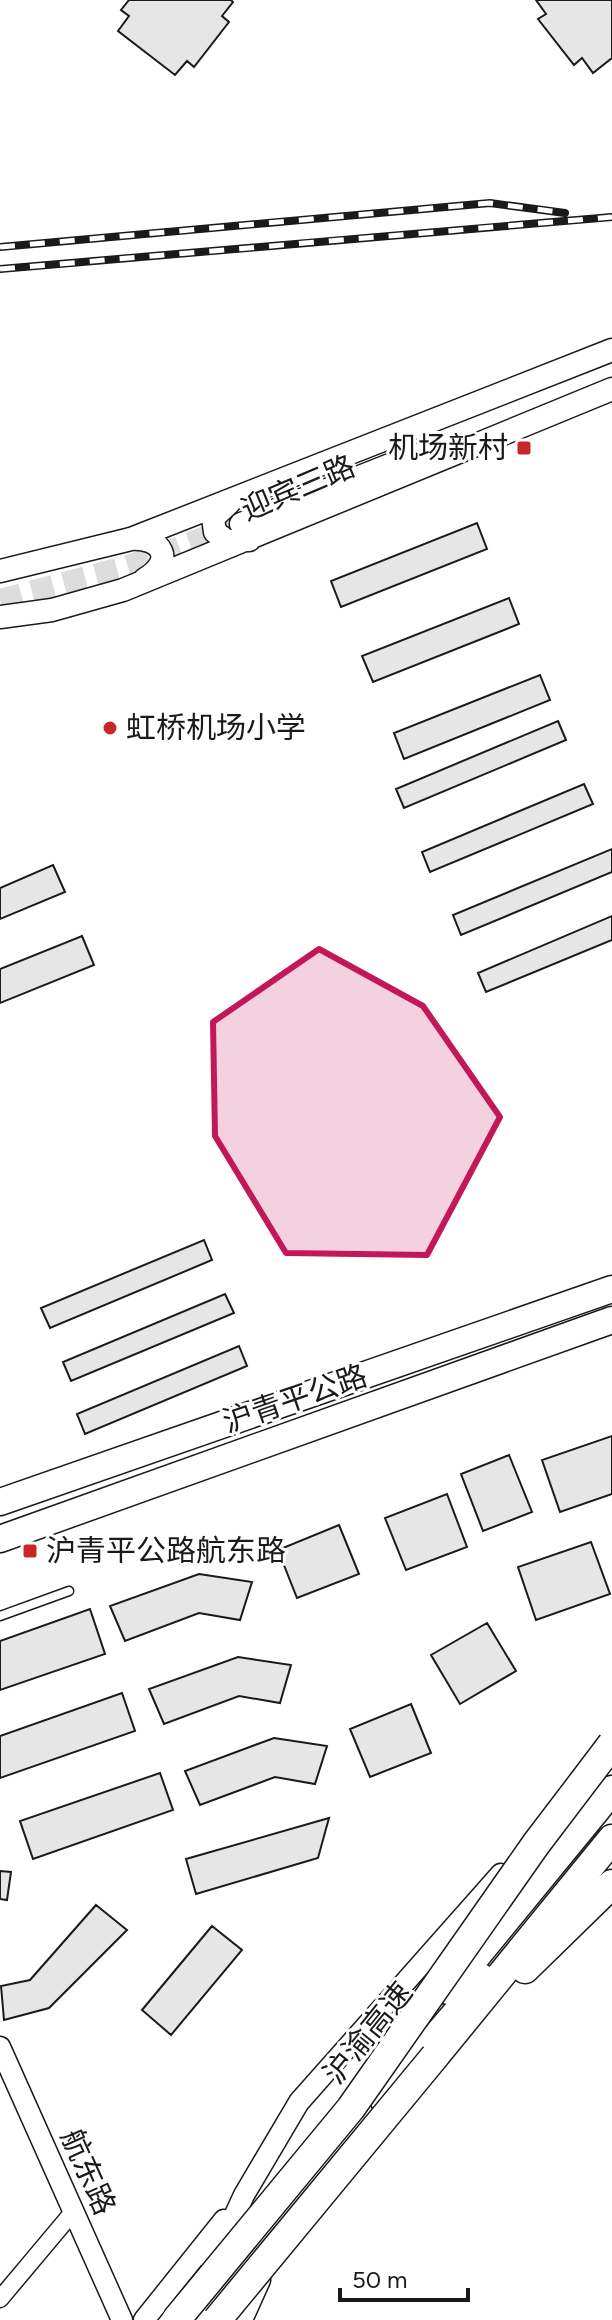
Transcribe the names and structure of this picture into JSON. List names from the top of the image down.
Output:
{
  "streets": {
    "highway": ["沪青平公路", "沪渝高速"],
    "main road": ["迎宾三路"],
    "street": ["航东路"]
  },
  "places": {
    "transit": ["机场新村", "沪青平公路航东路"],
    "other": ["虹桥机场小学"]
  },
  "scale_bar": "50 m"
}
